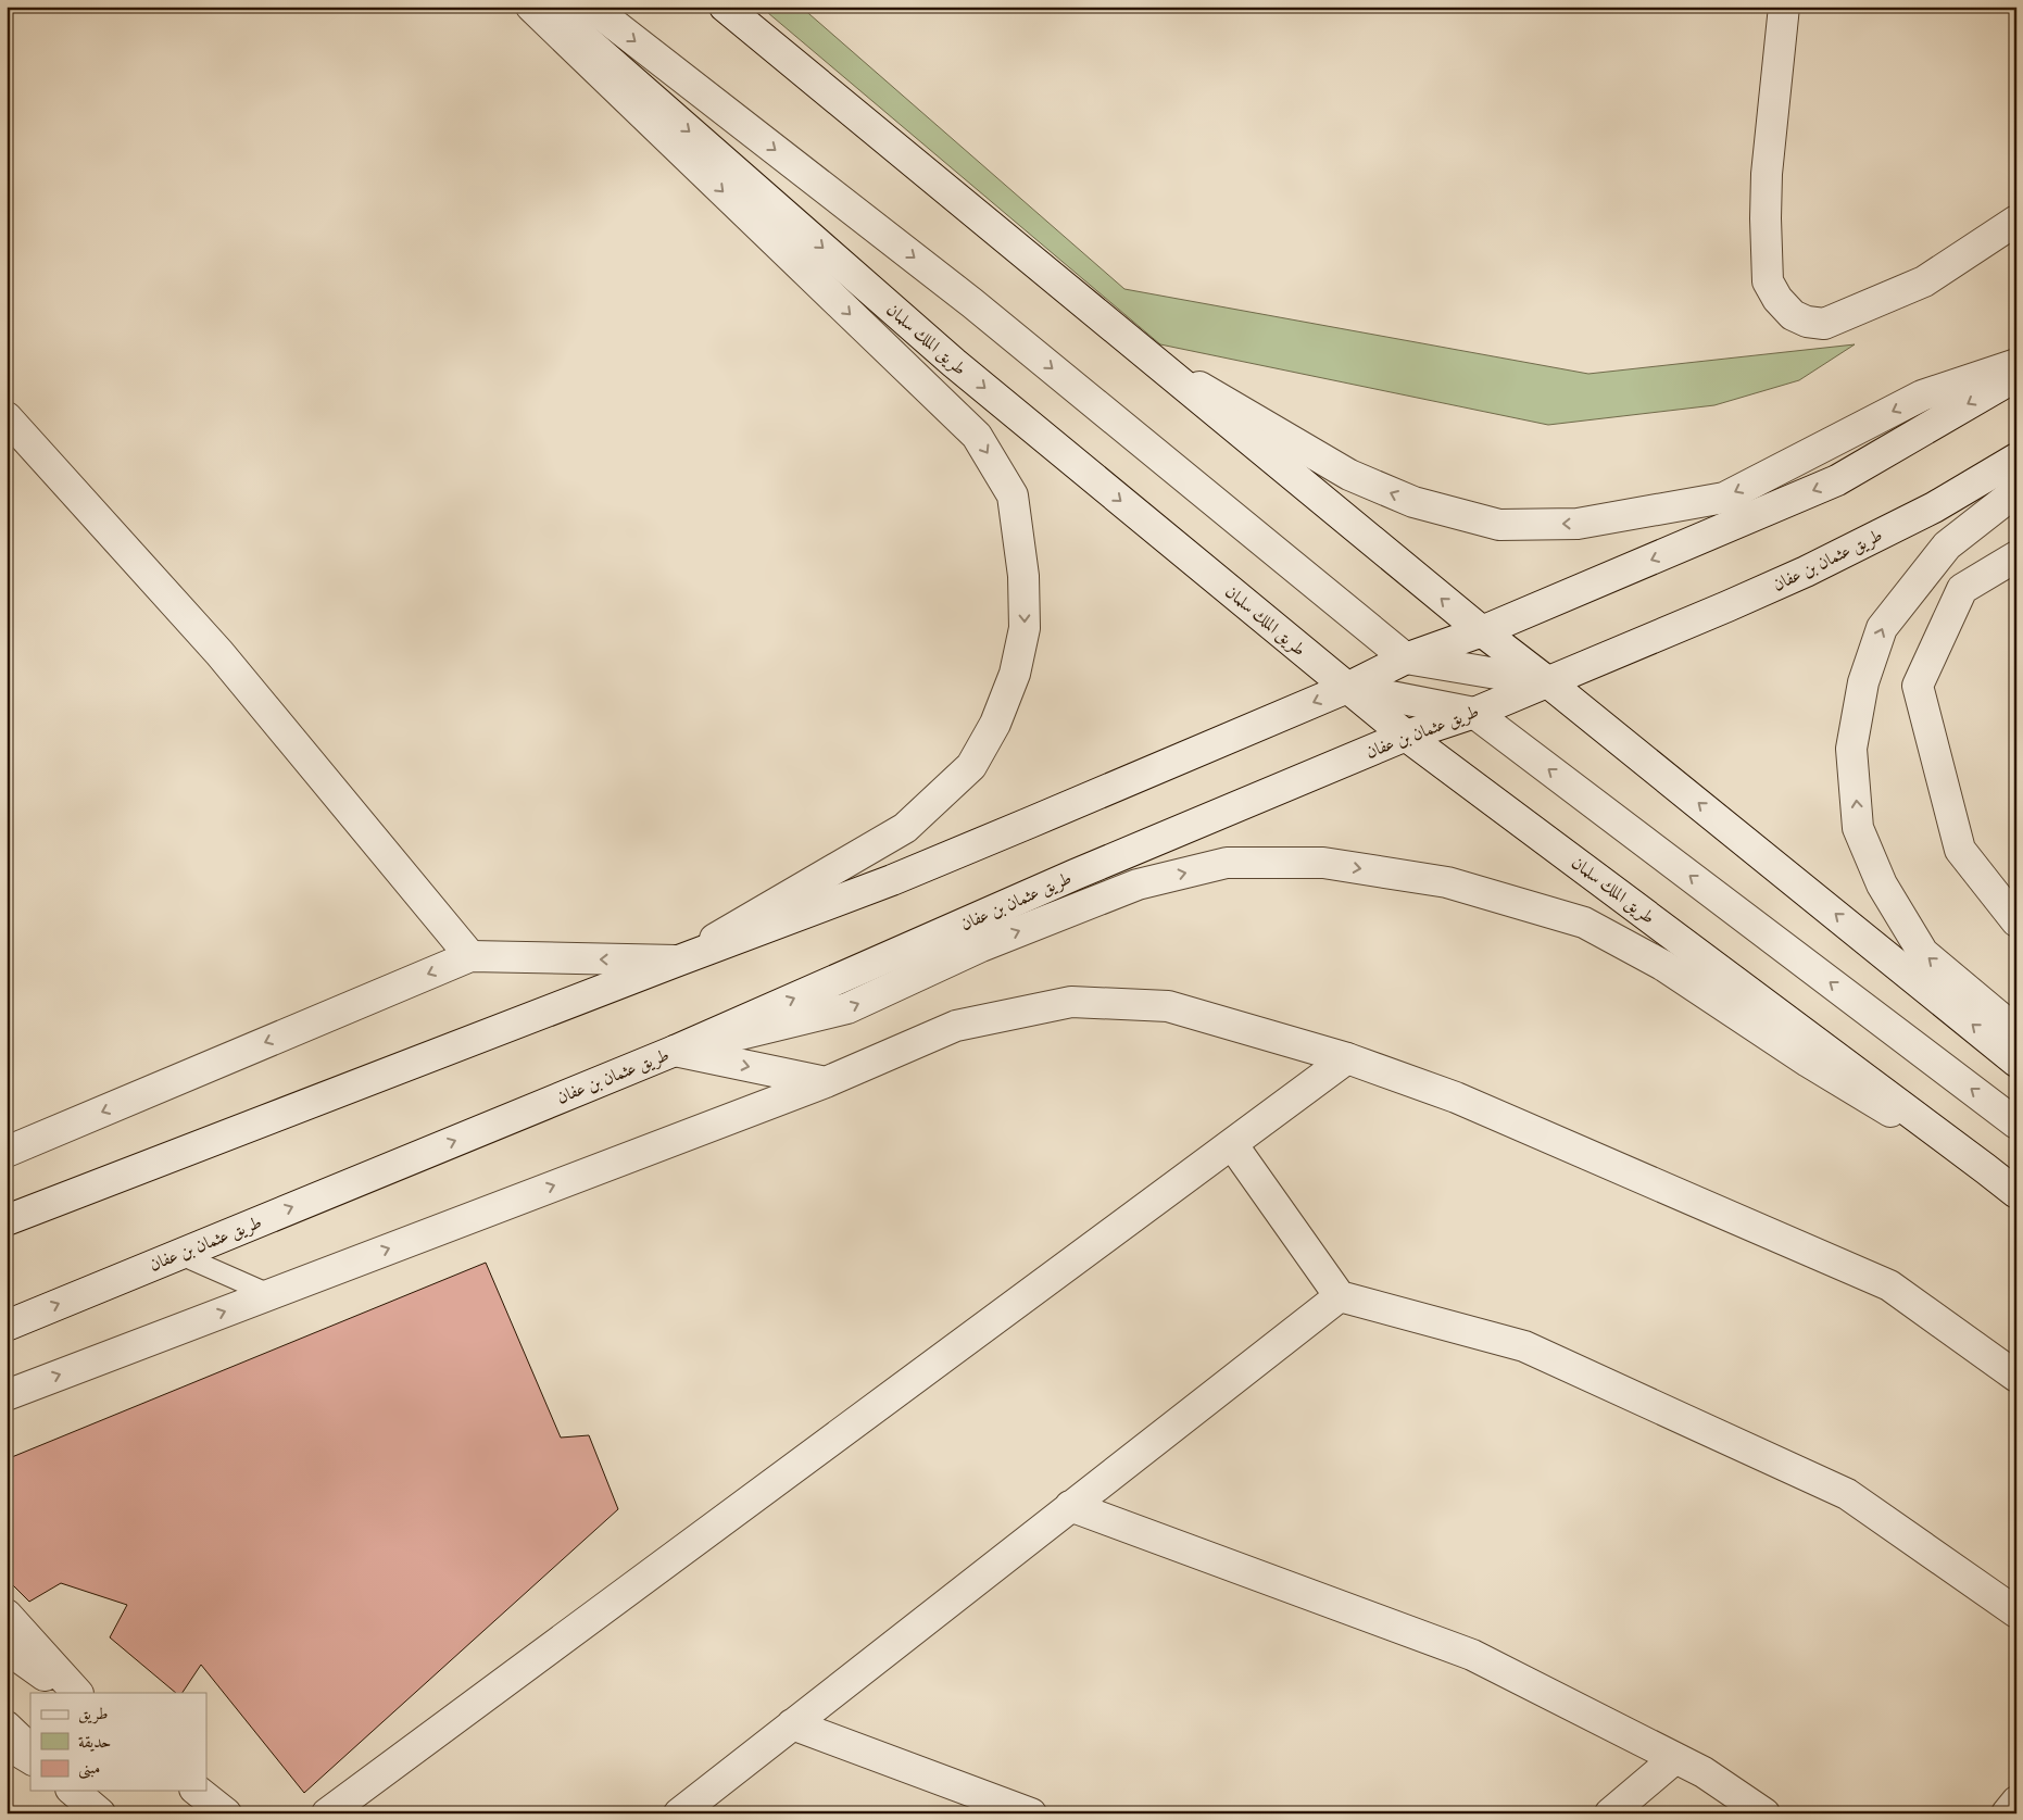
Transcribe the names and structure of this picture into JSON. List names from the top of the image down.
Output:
{
  "streets": {
    "street": ["طريق الملك سلمان", "طريق عثمان بن عفان"]
  },
  "crossings": [
    ["طريق الملك سلمان", "طريق عثمان بن عفان"]
  ],
  "legend": ["طريق", "حديقة", "مبنى"]
}
